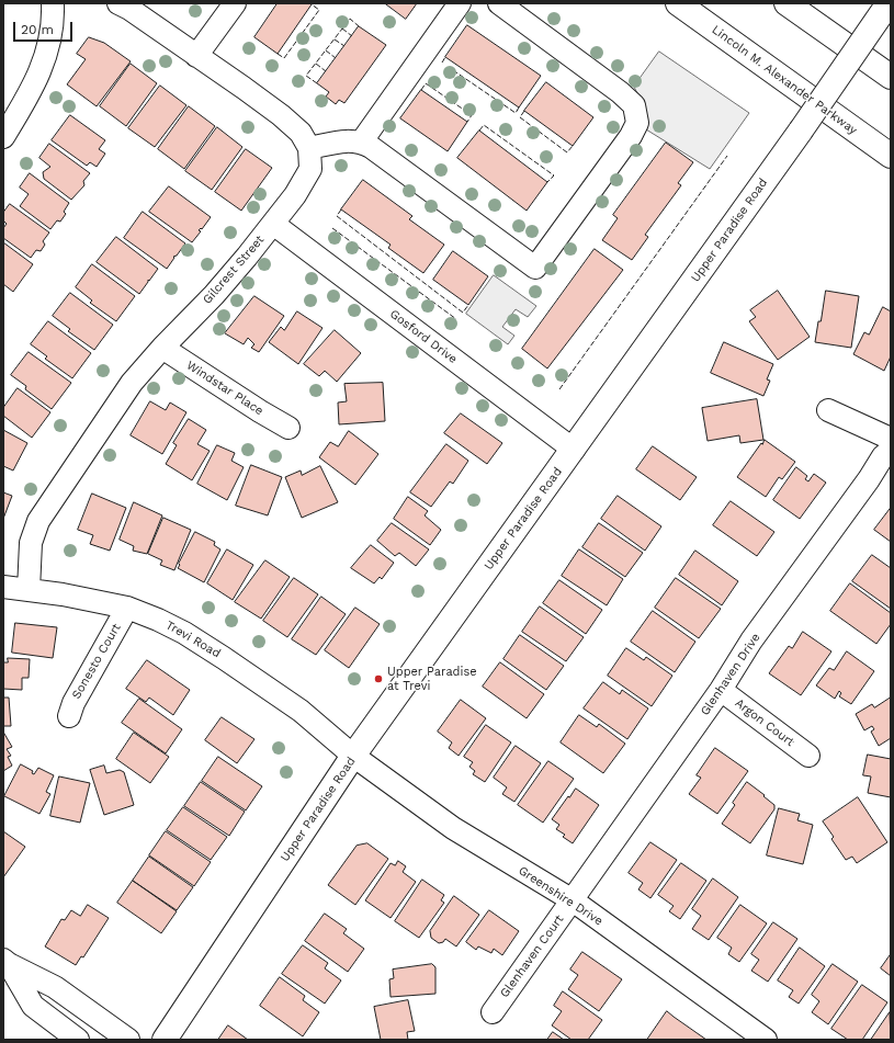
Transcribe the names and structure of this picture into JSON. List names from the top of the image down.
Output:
{
  "streets": {
    "main road": ["Lincoln M. Alexander Parkway", "Upper Paradise Road"],
    "street": [
      "Gilcrest Street",
      "Gosford Drive",
      "Windstar Place",
      "Trevi Road",
      "Sonesto Court",
      "Glenhaven Drive",
      "Argon Court",
      "Greenshire Drive",
      "Glenhaven Court"
    ]
  },
  "crossings": [
    ["Upper Paradise Road", "Gosford Drive"],
    ["Upper Paradise Road", "Trevi Road"],
    ["Upper Paradise Road", "Greenshire Drive"],
    ["Gilcrest Street", "Gosford Drive"],
    ["Gilcrest Street", "Windstar Place"],
    ["Gilcrest Street", "Trevi Road"],
    ["Trevi Road", "Sonesto Court"],
    ["Trevi Road", "Greenshire Drive"],
    ["Glenhaven Drive", "Argon Court"],
    ["Glenhaven Drive", "Greenshire Drive"],
    ["Glenhaven Drive", "Glenhaven Court"],
    ["Greenshire Drive", "Glenhaven Court"]
  ],
  "places": ["Upper Paradise at Trevi"],
  "scale_bar": "20 m"
}
